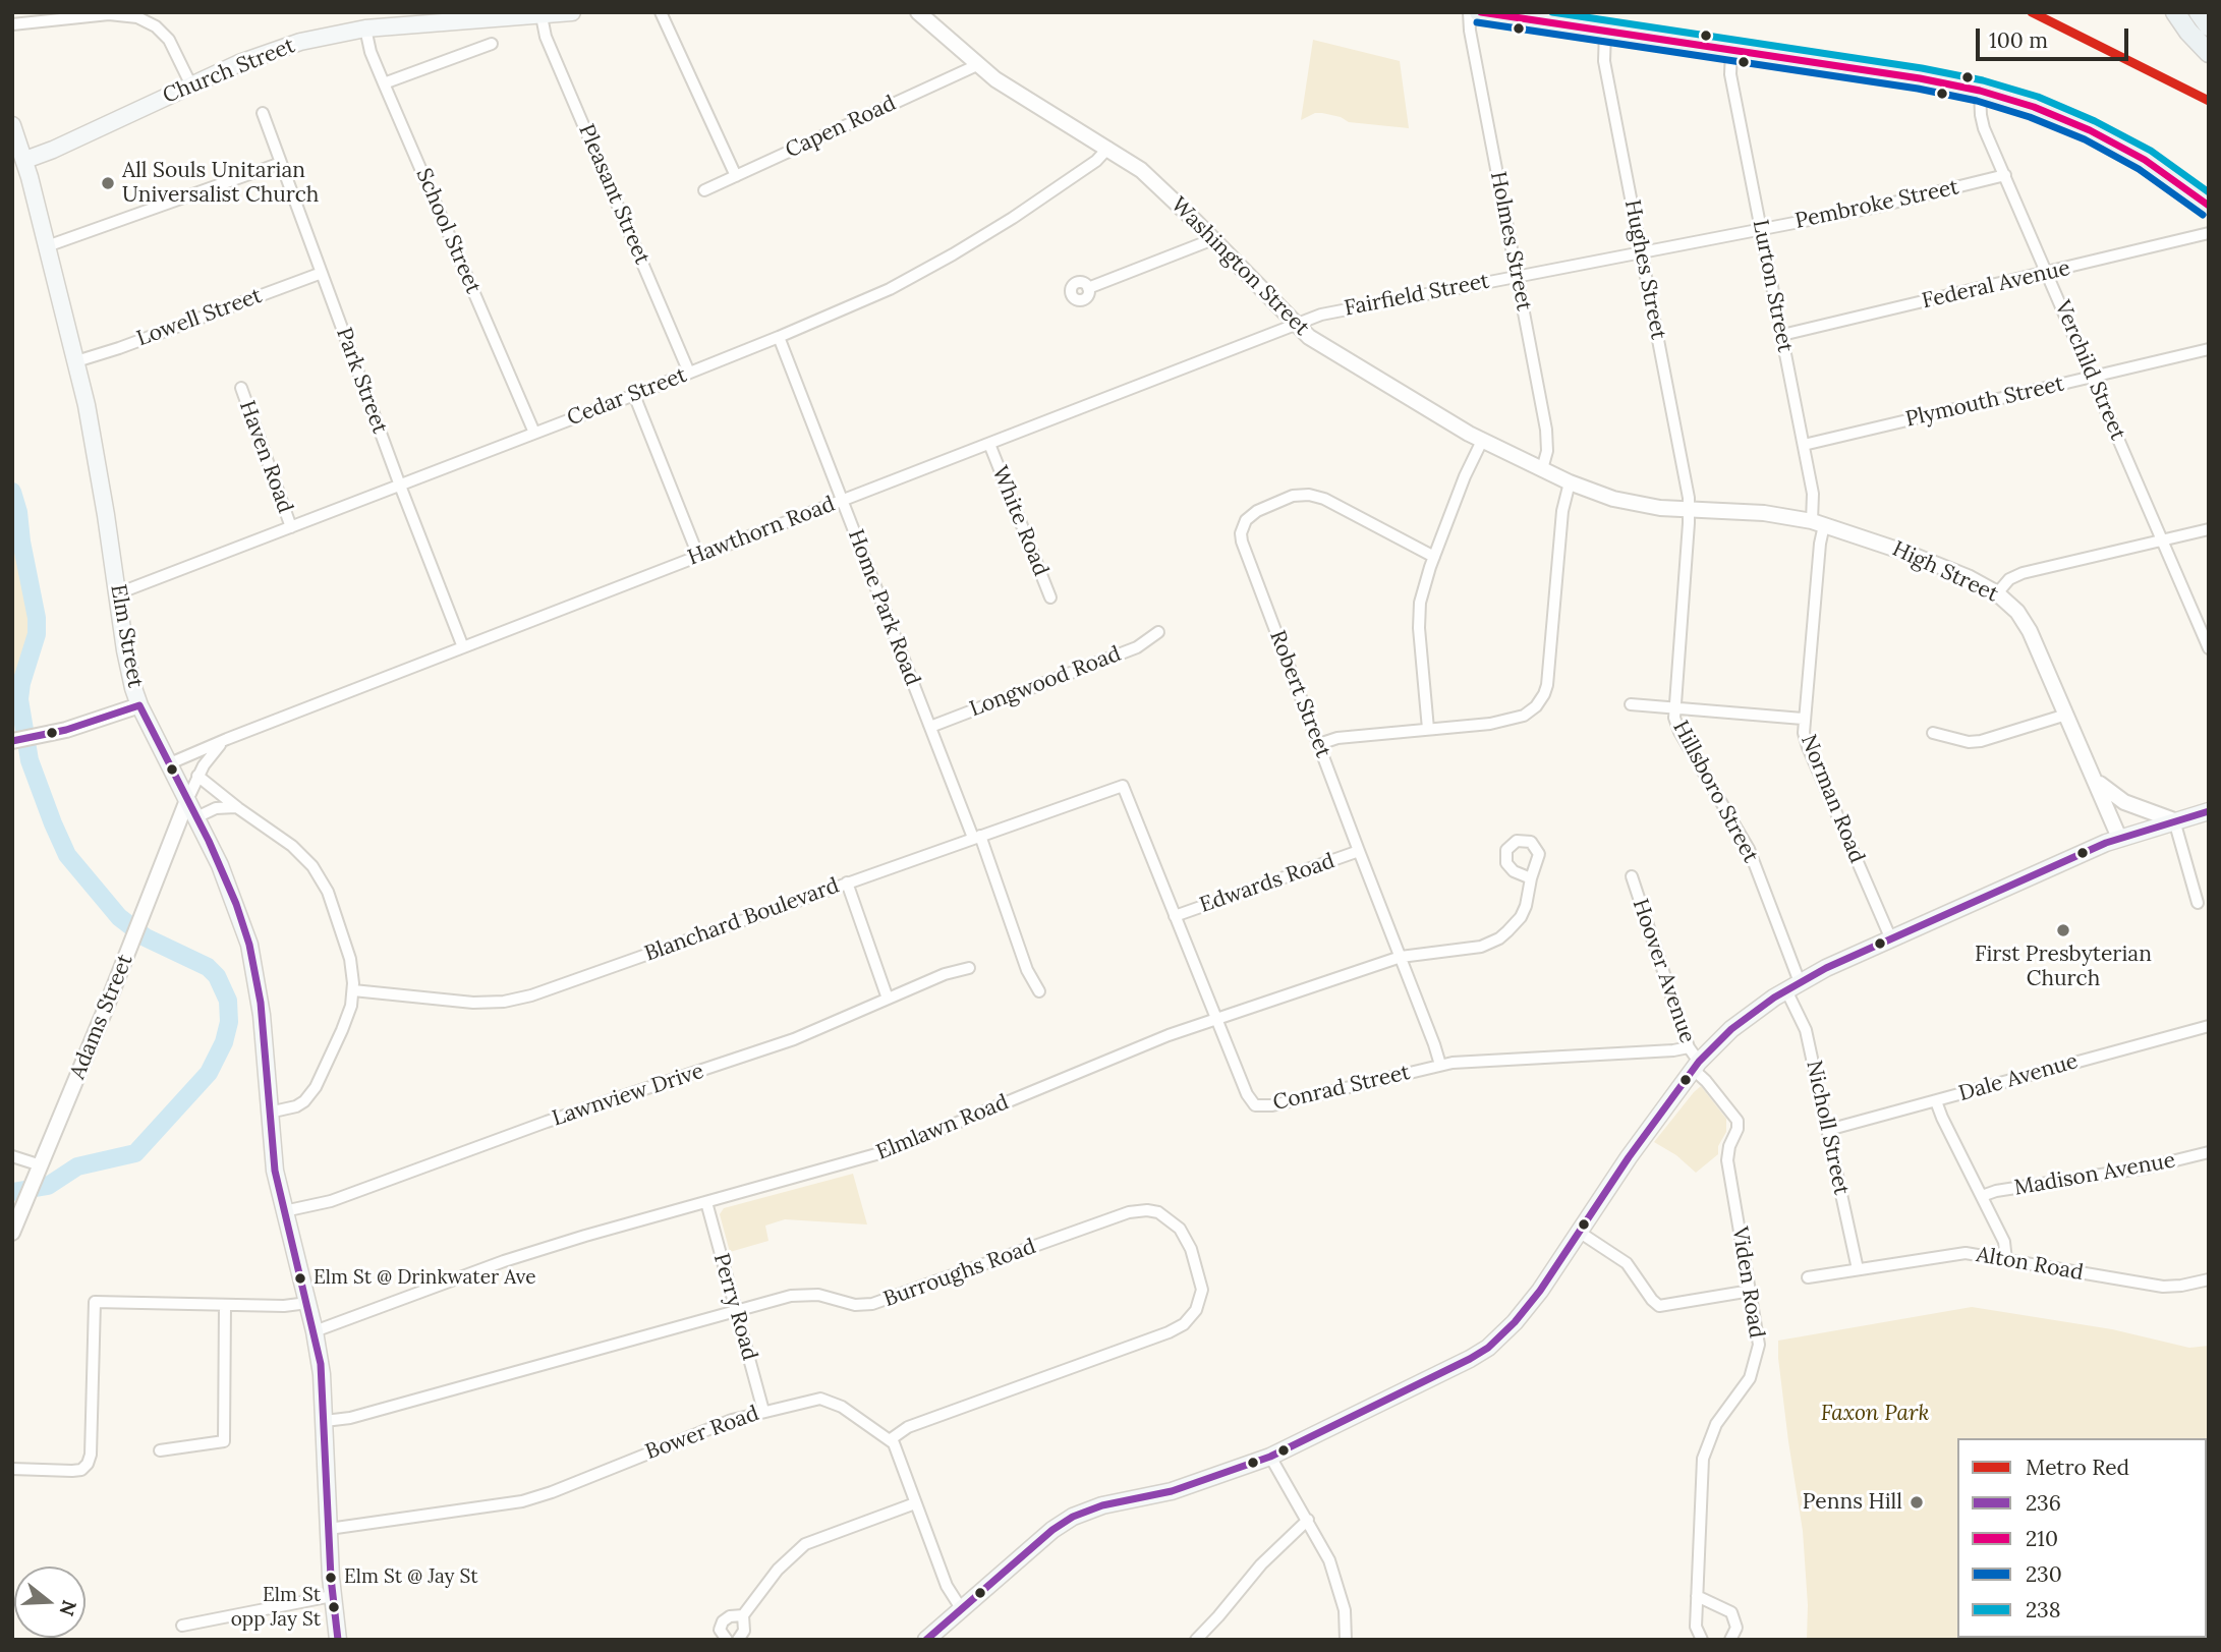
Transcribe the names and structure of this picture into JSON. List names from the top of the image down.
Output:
{
  "streets": {
    "main road": ["Church Street", "Elm Street"],
    "street": [
      "Capen Road",
      "Pleasant Street",
      "Pembroke Street",
      "School Street",
      "Holmes Street",
      "Washington Street",
      "Hughes Street",
      "Federal Avenue",
      "Lurton Street",
      "Fairfield Street",
      "Lowell Street",
      "Verchild Street",
      "Park Street",
      "Cedar Street",
      "Plymouth Street",
      "Haven Road",
      "White Road",
      "Hawthorn Road",
      "High Street",
      "Home Park Road",
      "Longwood Road",
      "Robert Street",
      "Hillsboro Street",
      "Norman Road",
      "Edwards Road",
      "Blanchard Boulevard",
      "Hoover Avenue",
      "Adams Street",
      "Dale Avenue",
      "Conrad Street",
      "Lawnview Drive",
      "Elmlawn Road",
      "Nicholl Street",
      "Madison Avenue",
      "Alton Road",
      "Burroughs Road",
      "Viden Road",
      "Perry Road",
      "Bower Road"
    ]
  },
  "crossings": [
    ["Church Street", "Pleasant Street"],
    ["Church Street", "School Street"],
    ["Church Street", "Elm Street"],
    ["Capen Road", "Washington Street"],
    ["Pleasant Street", "Cedar Street"],
    ["Pembroke Street", "Hughes Street"],
    ["Pembroke Street", "Lurton Street"],
    ["Pembroke Street", "Fairfield Street"],
    ["Pembroke Street", "Verchild Street"],
    ["School Street", "Cedar Street"],
    ["Holmes Street", "Washington Street"],
    ["Holmes Street", "Fairfield Street"],
    ["Washington Street", "Fairfield Street"],
    ["Washington Street", "Cedar Street"],
    ["Washington Street", "Hawthorn Road"],
    ["Washington Street", "High Street"],
    ["Hughes Street", "High Street"],
    ["Hughes Street", "Hillsboro Street"],
    ["Federal Avenue", "Lurton Street"],
    ["Federal Avenue", "Verchild Street"],
    ["Lurton Street", "Plymouth Street"],
    ["Lurton Street", "High Street"],
    ["Lurton Street", "Norman Road"],
    ["Fairfield Street", "Hawthorn Road"],
    ["Lowell Street", "Park Street"],
    ["Lowell Street", "Elm Street"],
    ["Verchild Street", "Plymouth Street"],
    ["Park Street", "Cedar Street"],
    ["Park Street", "Hawthorn Road"],
    ["Cedar Street", "Haven Road"],
    ["Cedar Street", "Home Park Road"],
    ["Cedar Street", "Elm Street"],
    ["White Road", "Hawthorn Road"],
    ["Hawthorn Road", "Home Park Road"],
    ["Hawthorn Road", "Elm Street"],
    ["Hawthorn Road", "Adams Street"],
    ["High Street", "Hillsboro Street"],
    ["High Street", "Norman Road"],
    ["Home Park Road", "Longwood Road"],
    ["Home Park Road", "Blanchard Boulevard"],
    ["Elm Street", "Adams Street"],
    ["Elm Street", "Lawnview Drive"],
    ["Elm Street", "Elmlawn Road"],
    ["Elm Street", "Burroughs Road"],
    ["Elm Street", "Bower Road"],
    ["Robert Street", "Edwards Road"],
    ["Robert Street", "Conrad Street"],
    ["Robert Street", "Elmlawn Road"],
    ["Hillsboro Street", "Nicholl Street"],
    ["Edwards Road", "Conrad Street"],
    ["Blanchard Boulevard", "Conrad Street"],
    ["Hoover Avenue", "Conrad Street"],
    ["Hoover Avenue", "Viden Road"],
    ["Dale Avenue", "Nicholl Street"],
    ["Conrad Street", "Elmlawn Road"],
    ["Elmlawn Road", "Perry Road"],
    ["Nicholl Street", "Alton Road"],
    ["Burroughs Road", "Perry Road"],
    ["Burroughs Road", "Bower Road"],
    ["Perry Road", "Bower Road"]
  ],
  "parks": ["Faxon Park"],
  "places": [
    "All Souls Unitarian Universalist Church",
    "First Presbyterian Church",
    "Elm St @ Drinkwater Ave",
    "Penns Hill",
    "Elm St @ Jay St",
    "Elm St opp Jay St"
  ],
  "lines": [
    "metro line Red",
    "transit line 210",
    "transit line 238",
    "transit line 230",
    "transit line 236"
  ],
  "legend": [
    "Metro Red",
    "236",
    "210",
    "230",
    "238"
  ],
  "scale_bar": "100 m",
  "north": "right"
}
